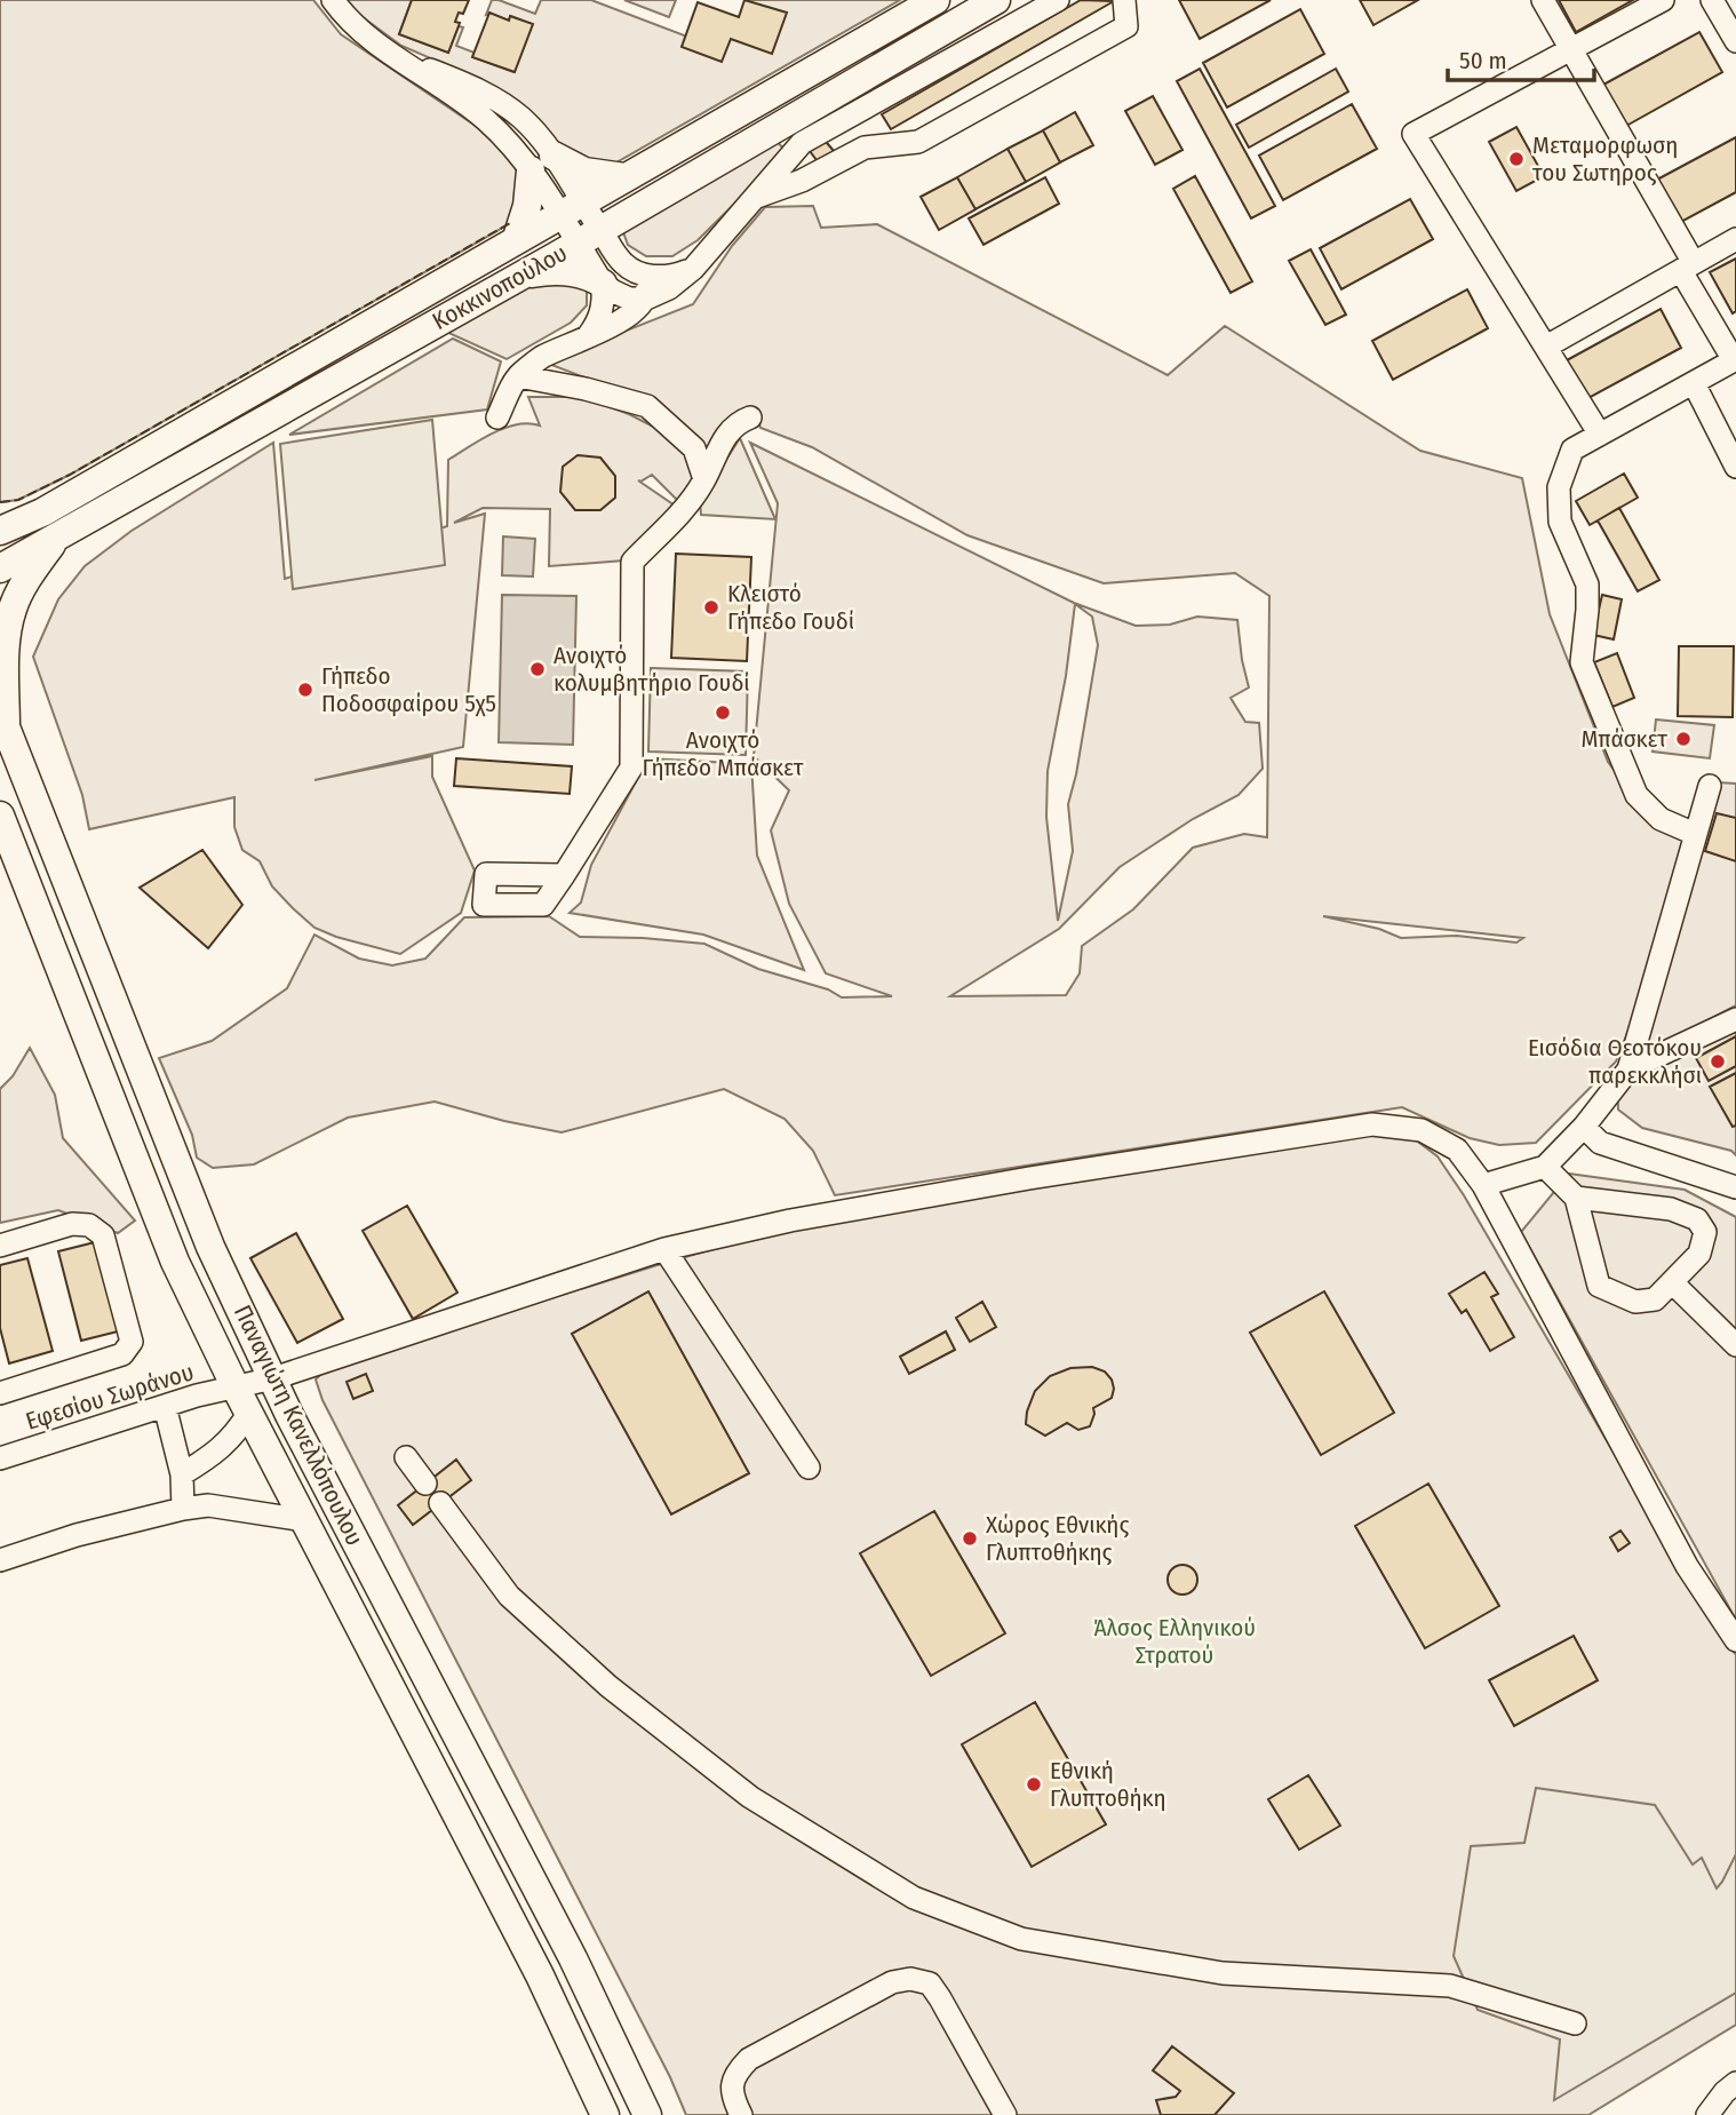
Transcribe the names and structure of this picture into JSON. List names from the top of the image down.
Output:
{
  "streets": {
    "main road": ["Κοκκινοπούλου", "Παναγιώτη Κανελλόπουλου"],
    "street": ["Εφεσίου Σωράνου"]
  },
  "crossings": [
    ["Εφεσίου Σωράνου", "Παναγιώτη Κανελλόπουλου"]
  ],
  "parks": ["Άλσος Ελληνικού Στρατού"],
  "places": [
    "Μεταμορφωση του Σωτηρος",
    "Κλειστό Γήπεδο Γουδί",
    "Ανοιχτό κολυμβητήριο Γουδί",
    "Γήπεδο Ποδοσφαίρου 5χ5",
    "Ανοιχτό Γήπεδο Μπάσκετ",
    "Μπάσκετ",
    "Εισόδια Θεοτόκου παρεκκλήσι",
    "Χώρος Εθνικής Γλυπτοθήκης",
    "Εθνική Γλυπτοθήκη"
  ],
  "scale_bar": "50 m"
}
